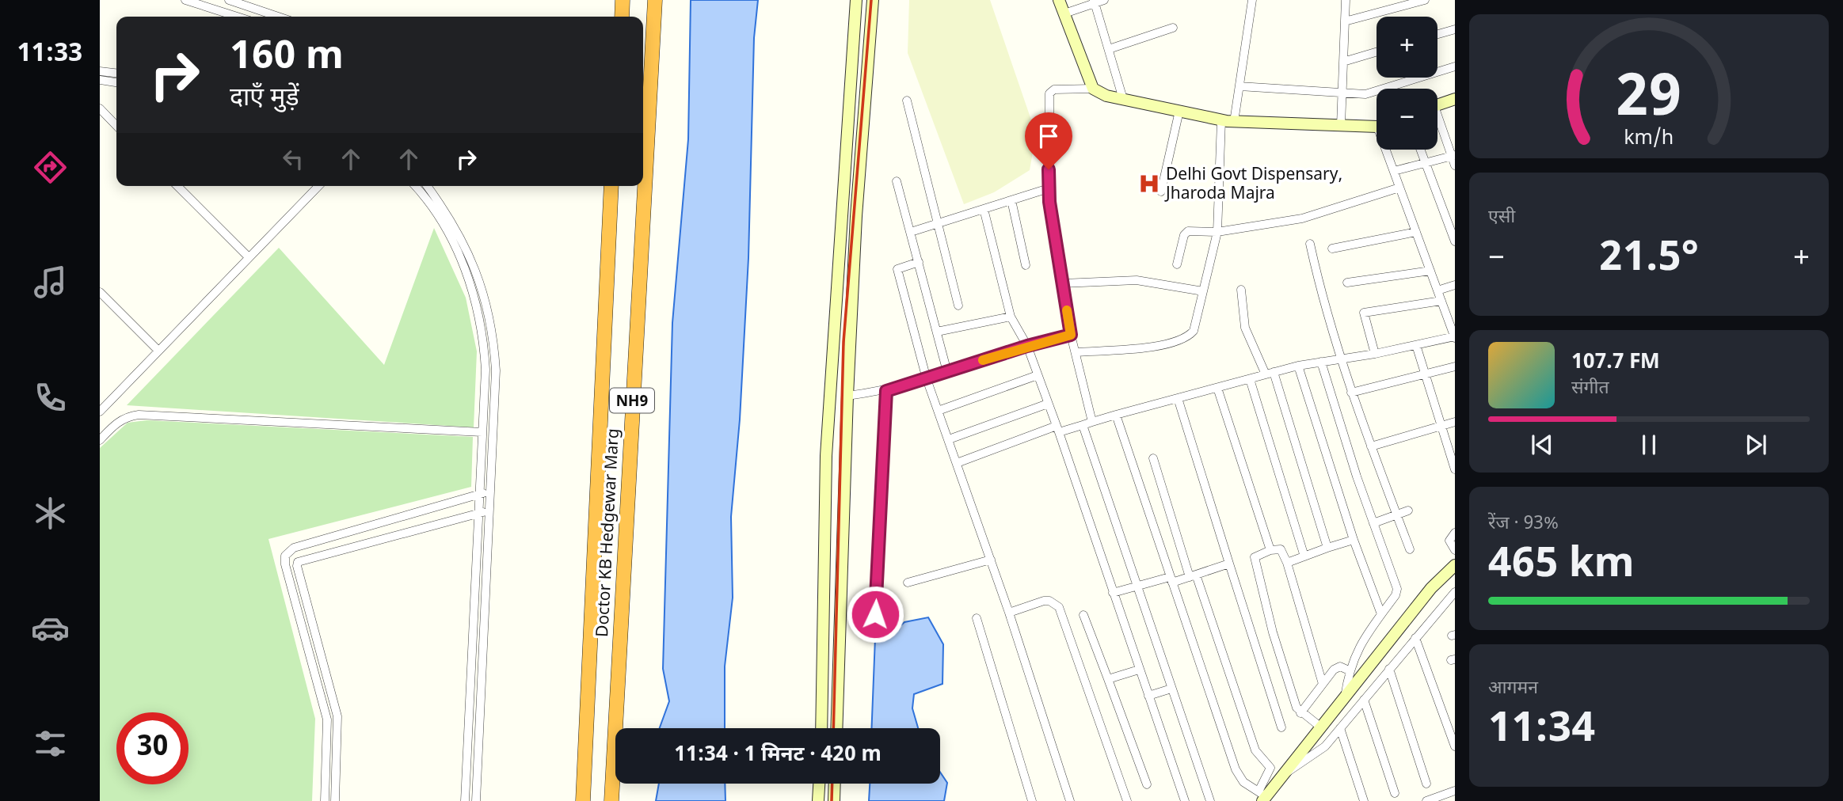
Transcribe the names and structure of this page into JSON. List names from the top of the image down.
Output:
{
  "streets": {
    "highway": ["NH9", "Doctor KB Hedgewar Marg"]
  },
  "places": {
    "hospital": ["Delhi Govt Dispensary, Jharoda Majra"]
  },
  "page": {
    "tabs": "11:33",
    "map_buttons": ["+", "−"],
    "turn": ["160 m", "दाएँ मुड़ें"],
    "tile": [
      "एसी",
      ["रेंज · 93%", "465 km"],
      ["आगमन", "11:34"]
    ],
    "heat": ["−", "21.5°", "+"],
    "song": ["107.7 FM", "संगीत"],
    "limit": "30",
    "trip": "11:34 · 1 मिनट · 420 m",
    "gauge": ["29", "km/h"]
  }
}
